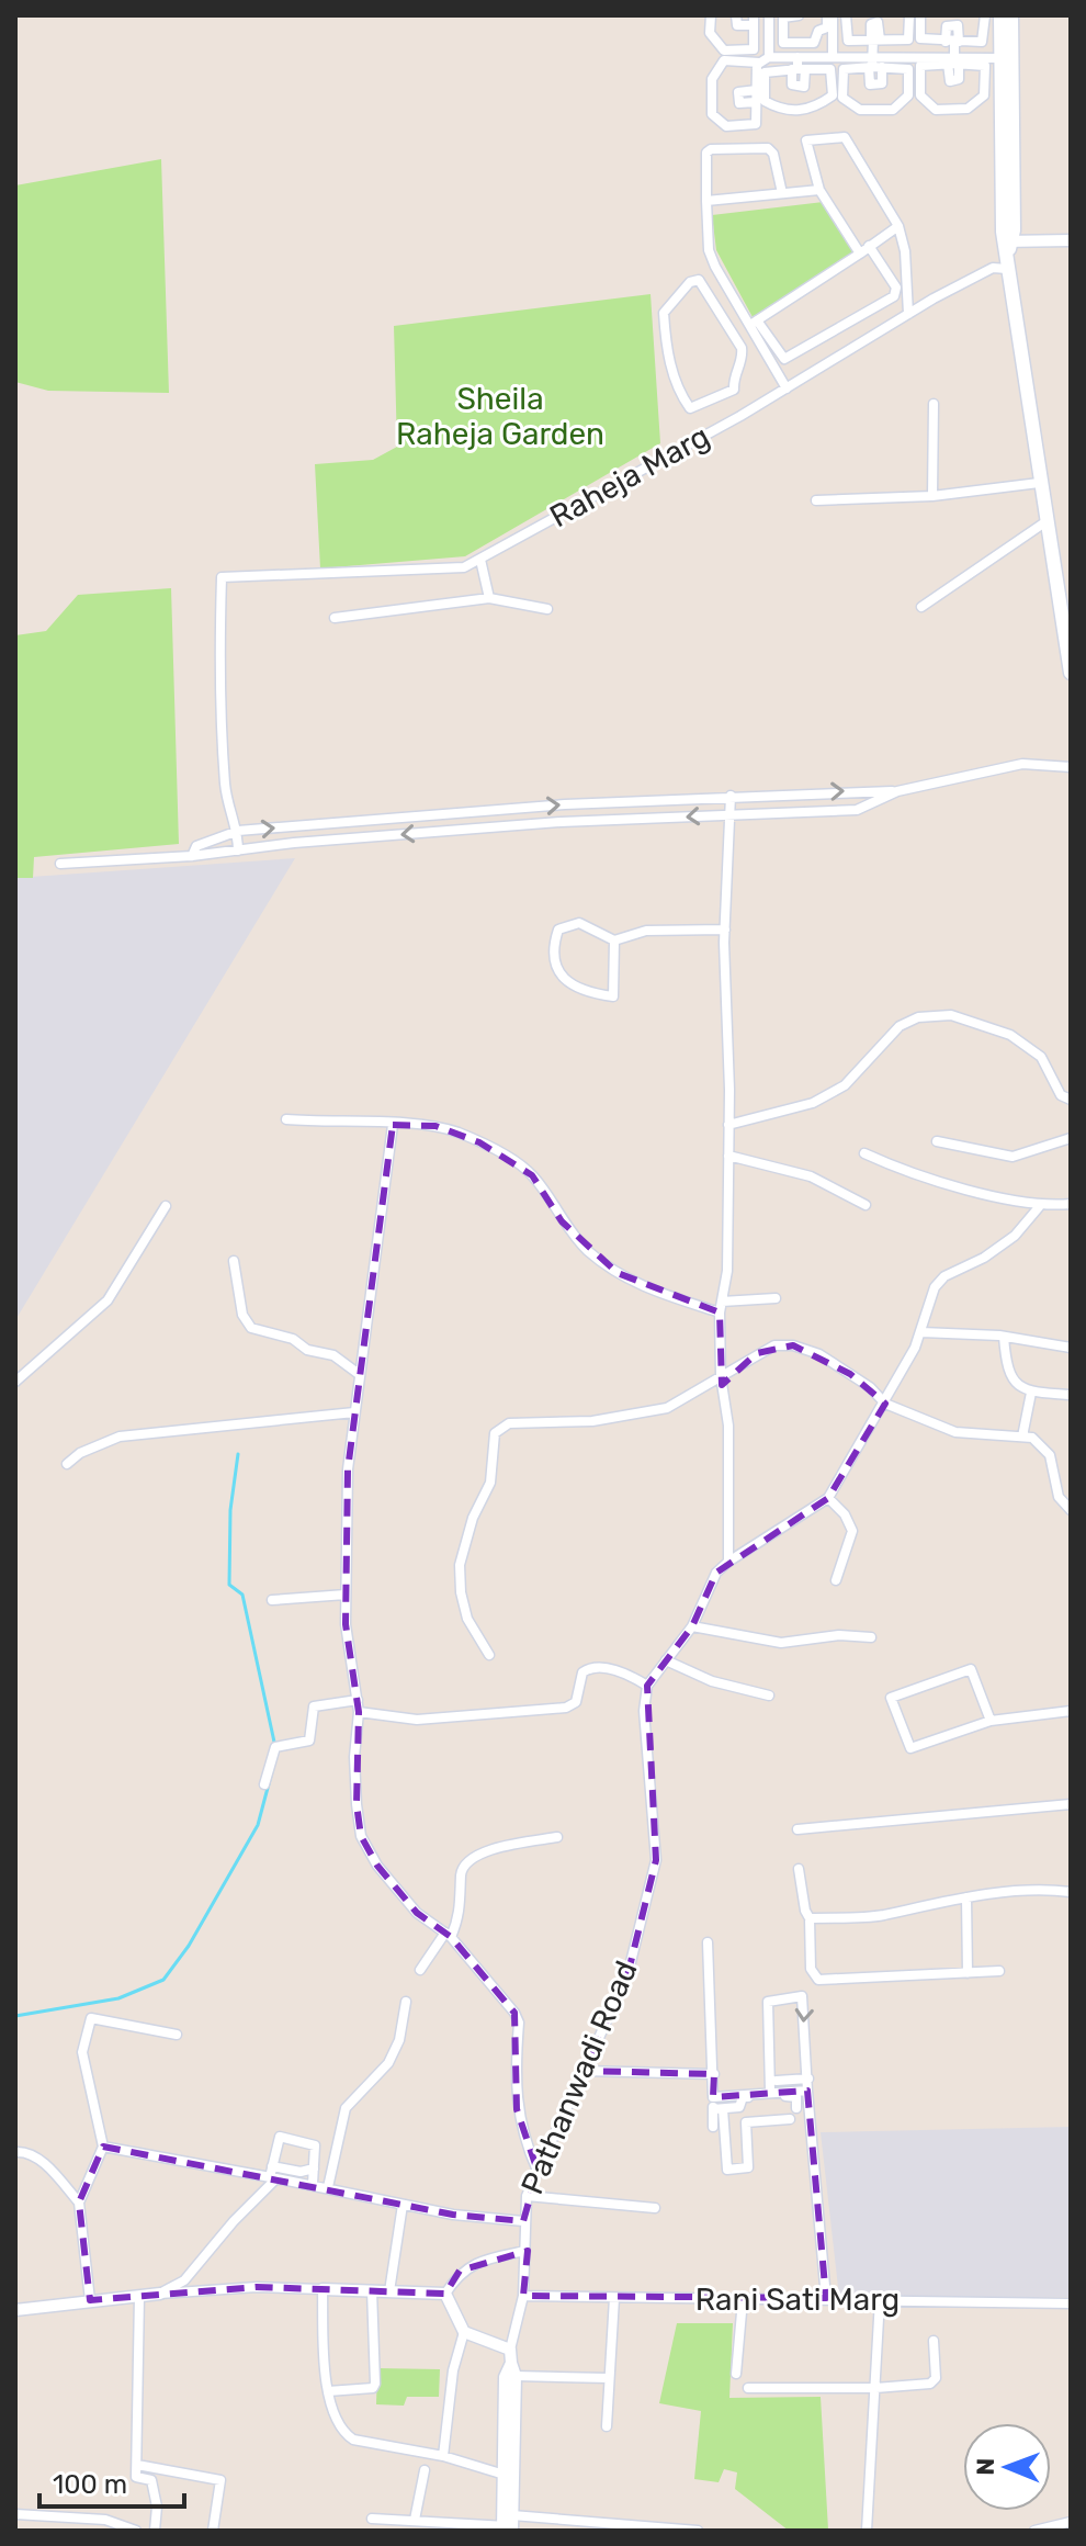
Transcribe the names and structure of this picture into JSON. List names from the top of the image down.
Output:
{
  "streets": {
    "street": ["Raheja Marg", "Pathanwadi Road", "Rani Sati Marg"]
  },
  "crossings": [
    ["Pathanwadi Road", "Rani Sati Marg"]
  ],
  "parks": ["Sheila Raheja Garden"],
  "scale_bar": "100 m",
  "north": "left"
}
